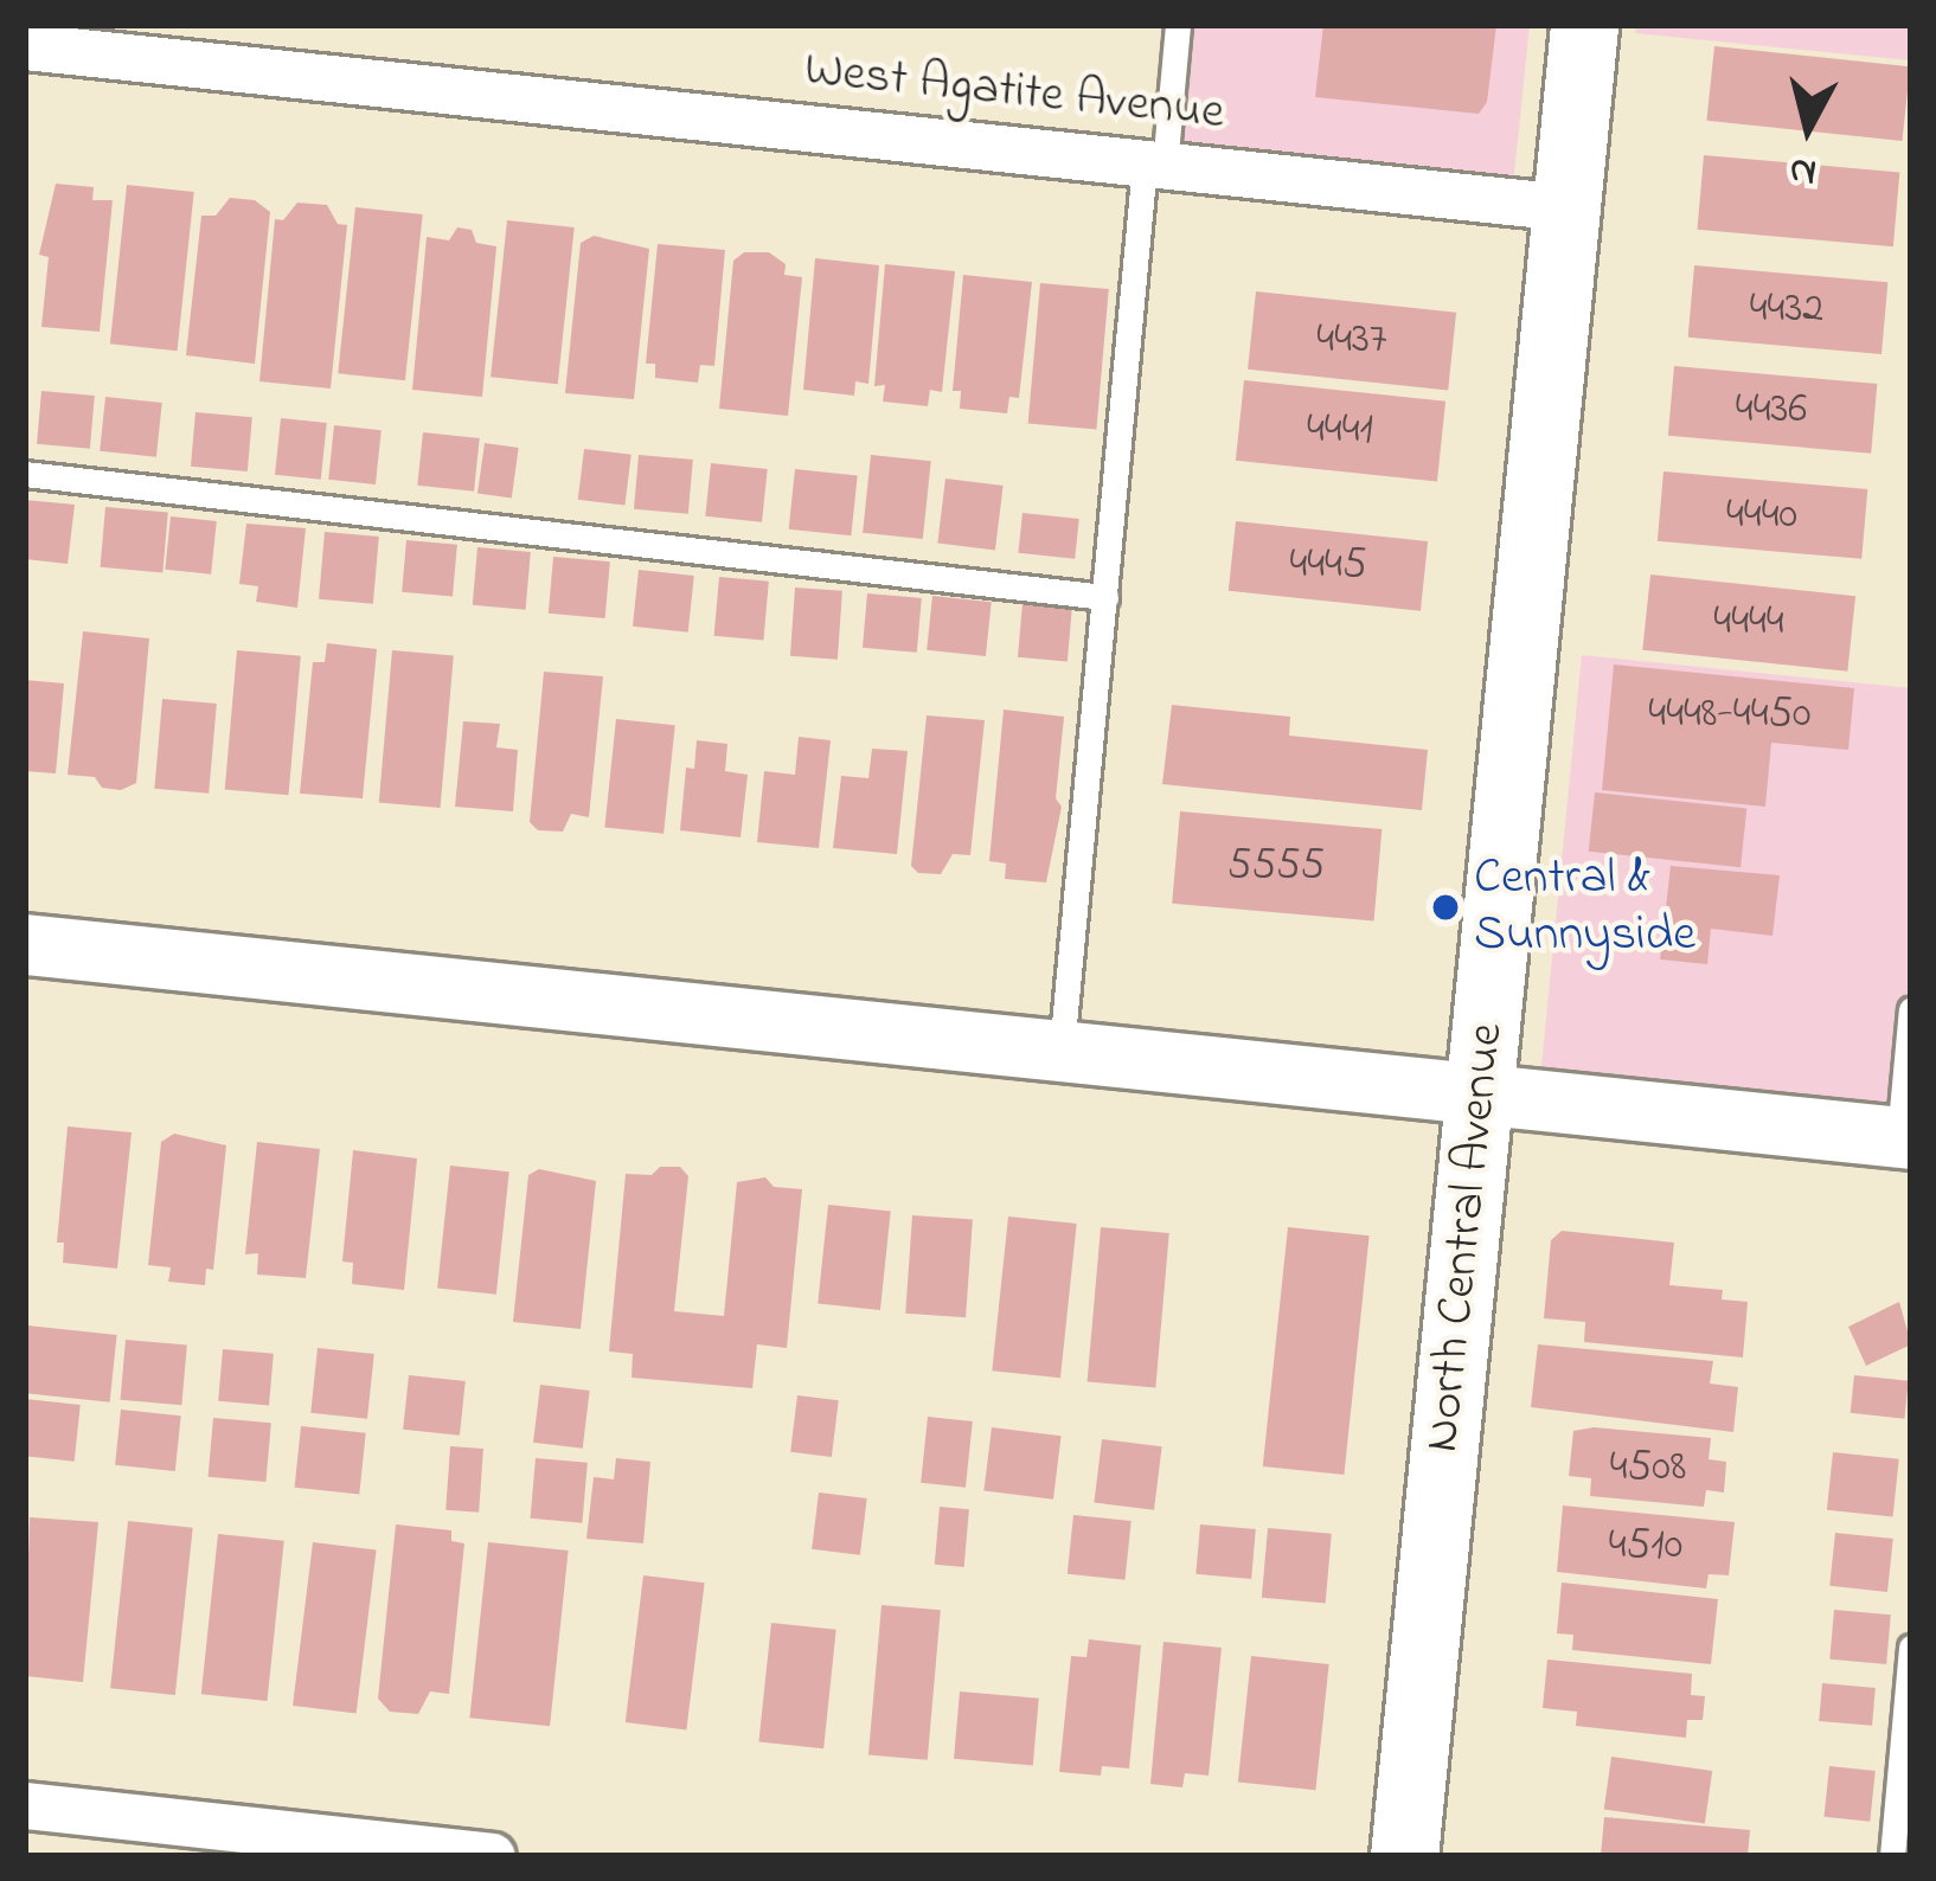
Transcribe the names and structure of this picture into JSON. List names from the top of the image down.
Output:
{
  "streets": {
    "main road": ["North Central Avenue"],
    "street": ["West Agatite Avenue"]
  },
  "crossings": [
    ["West Agatite Avenue", "North Central Avenue"]
  ],
  "places": ["Central & Sunnyside"],
  "house_numbers": [
    "4432",
    "4437",
    "4436",
    "4441",
    "4440",
    "4445",
    "4444",
    "4448-4450",
    "5555",
    "4508",
    "4510"
  ],
  "north": "bottom"
}
